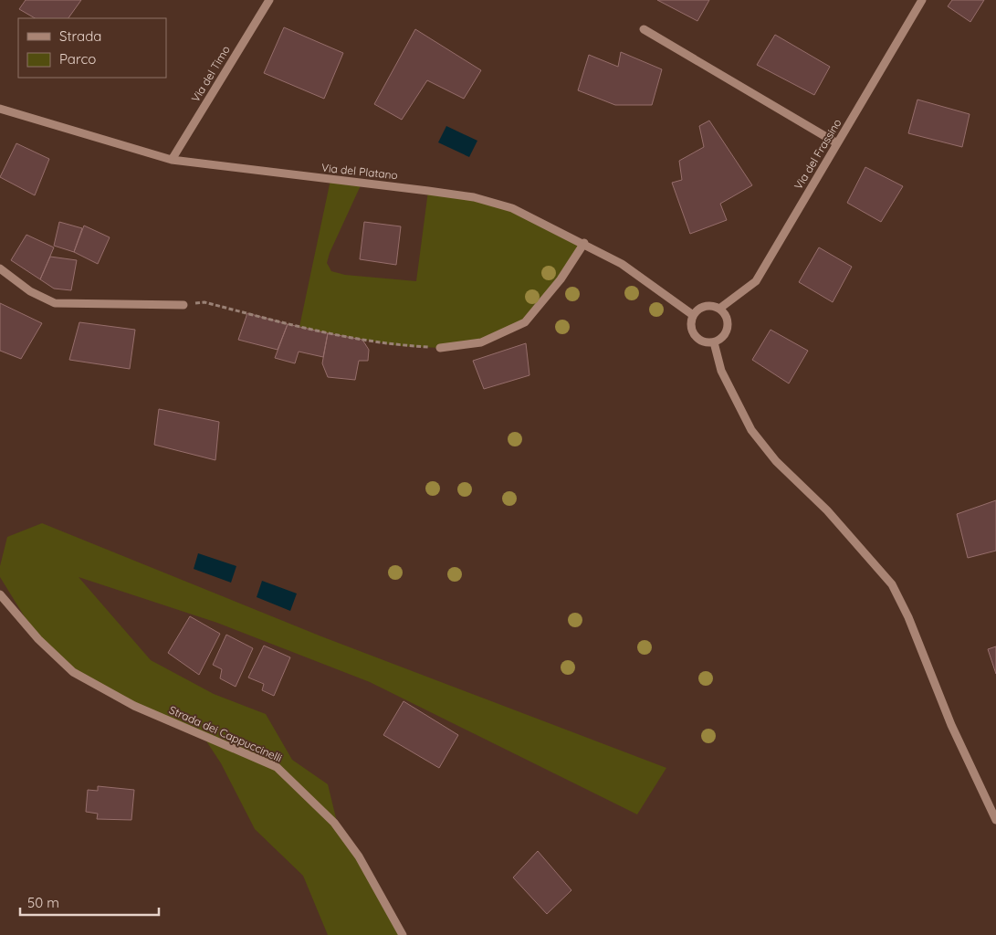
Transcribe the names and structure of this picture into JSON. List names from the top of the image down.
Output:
{
  "streets": {
    "street": [
      "Via del Timo",
      "Via del Frassino",
      "Via del Platano",
      "Strada dei Cappuccinelli"
    ]
  },
  "crossings": [
    ["Via del Timo", "Via del Platano"],
    ["Via del Frassino", "Via del Platano"]
  ],
  "legend": ["Strada", "Parco"],
  "scale_bar": "50 m"
}
